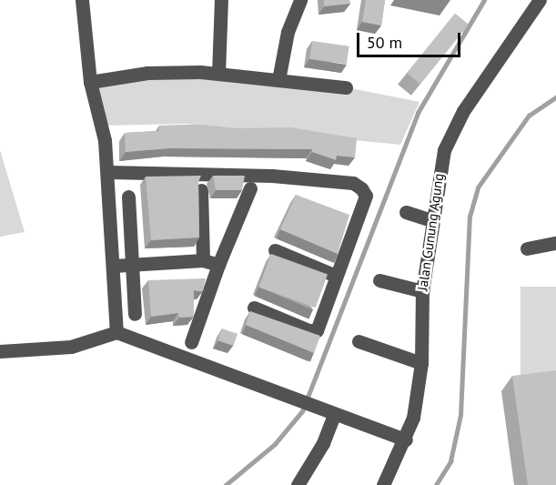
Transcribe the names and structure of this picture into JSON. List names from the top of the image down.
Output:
{
  "streets": {
    "street": ["Jalan Gunung Agung"]
  },
  "scale_bar": "50 m"
}
